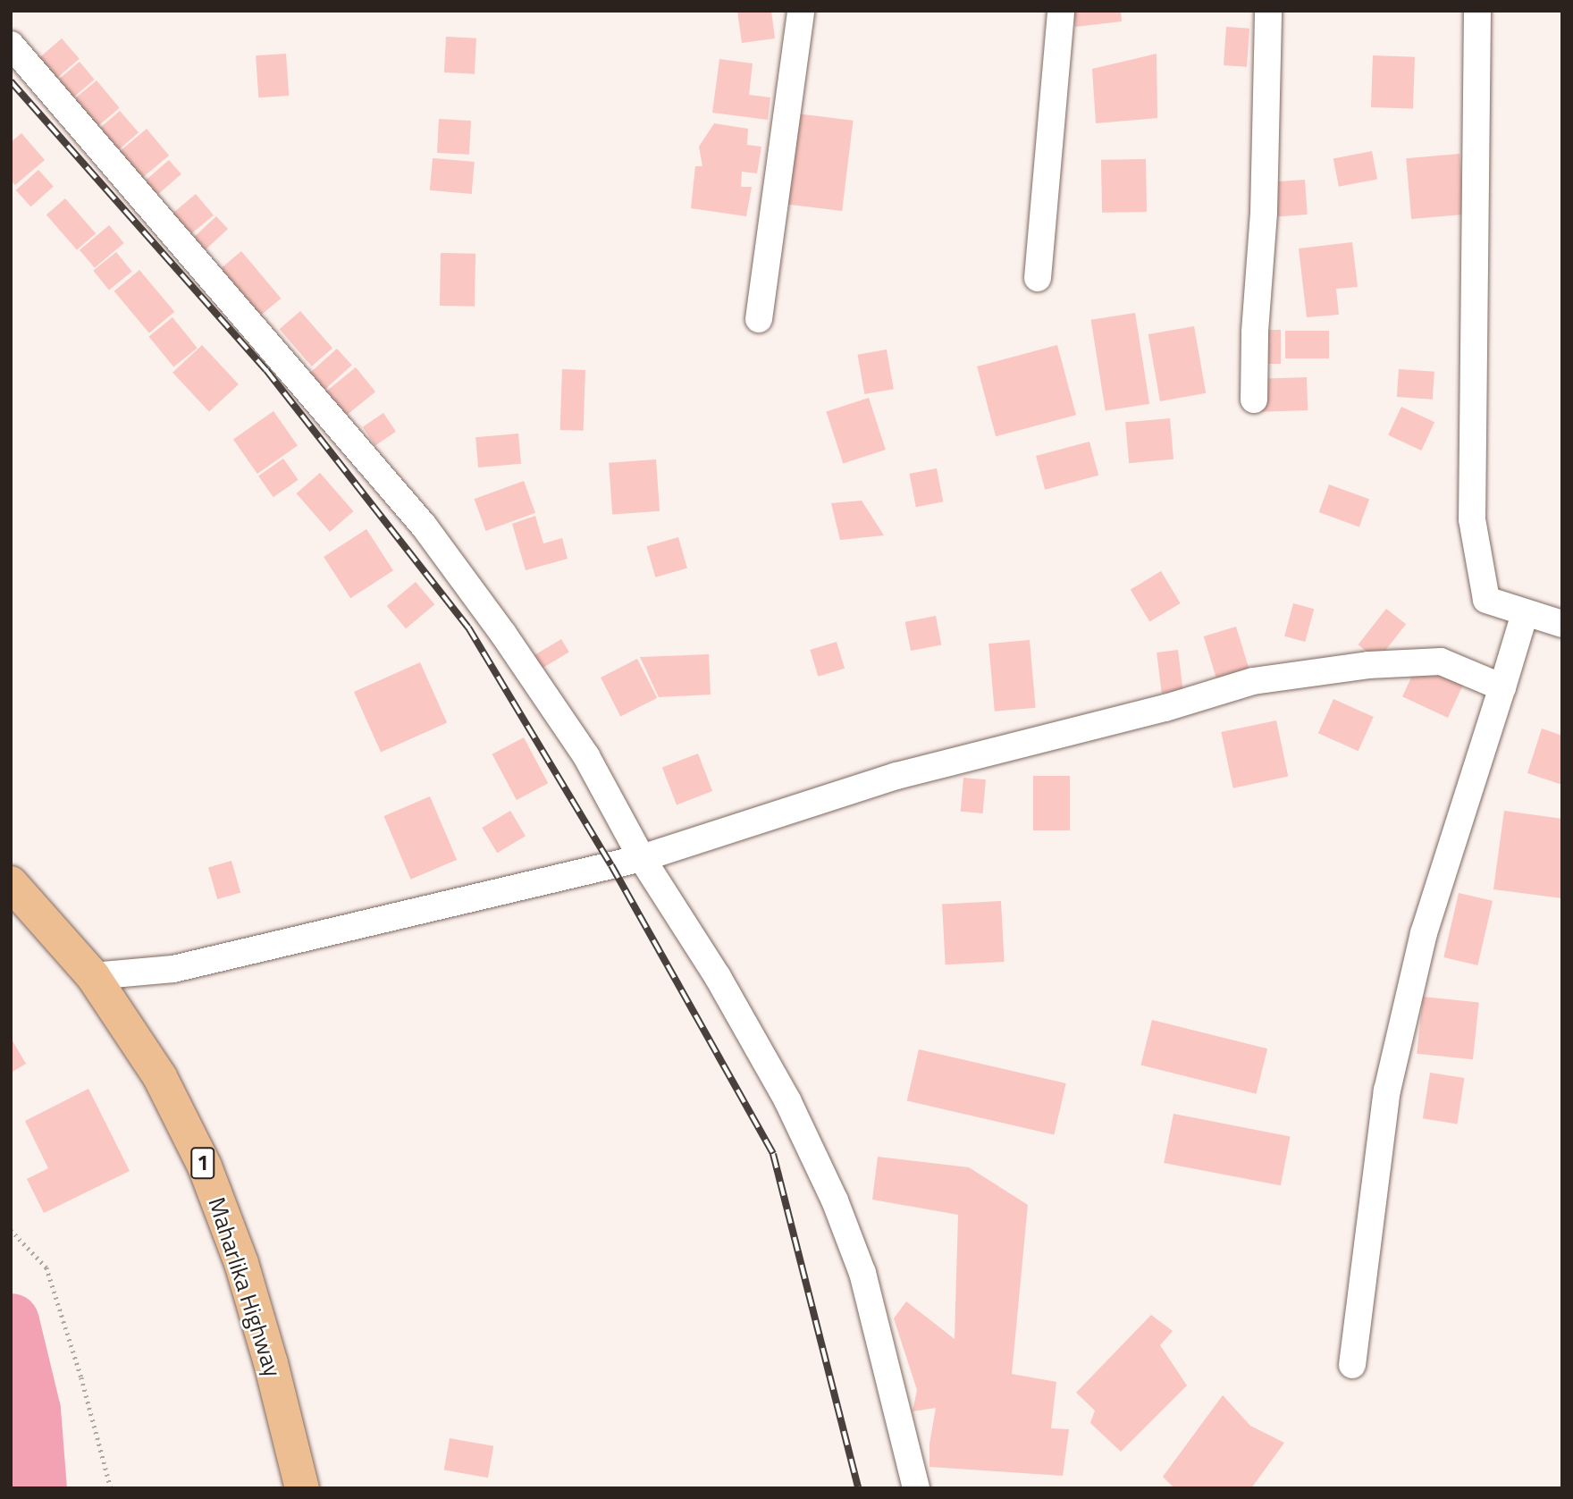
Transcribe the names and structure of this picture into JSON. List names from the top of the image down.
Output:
{
  "streets": {
    "highway": ["1", "Maharlika Highway"]
  }
}
